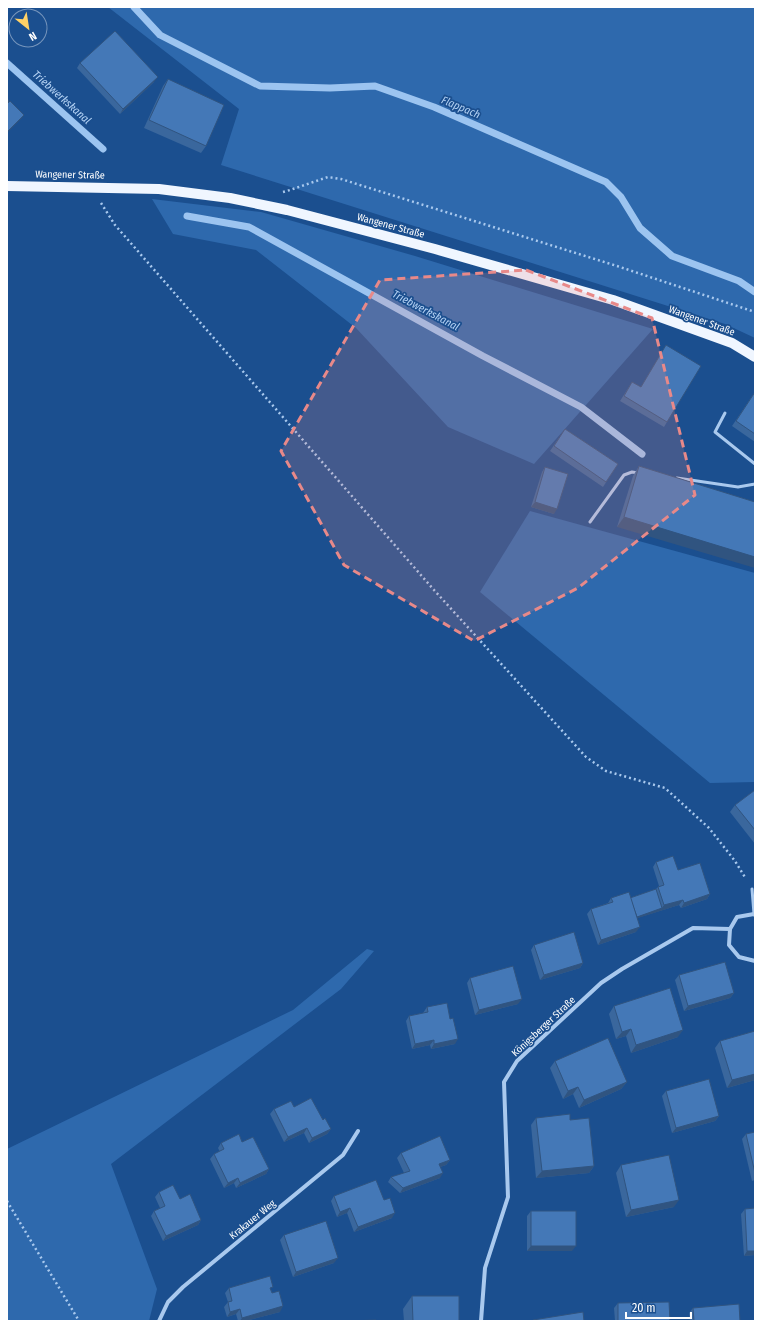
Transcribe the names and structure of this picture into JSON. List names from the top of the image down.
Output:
{
  "streets": {
    "main road": ["Wangener Straße"],
    "street": ["Königsberger Straße", "Krakauer Weg"]
  },
  "water": ["Triebwerkskanal", "Flappach"],
  "scale_bar": "20 m",
  "north": "bottom right"
}
